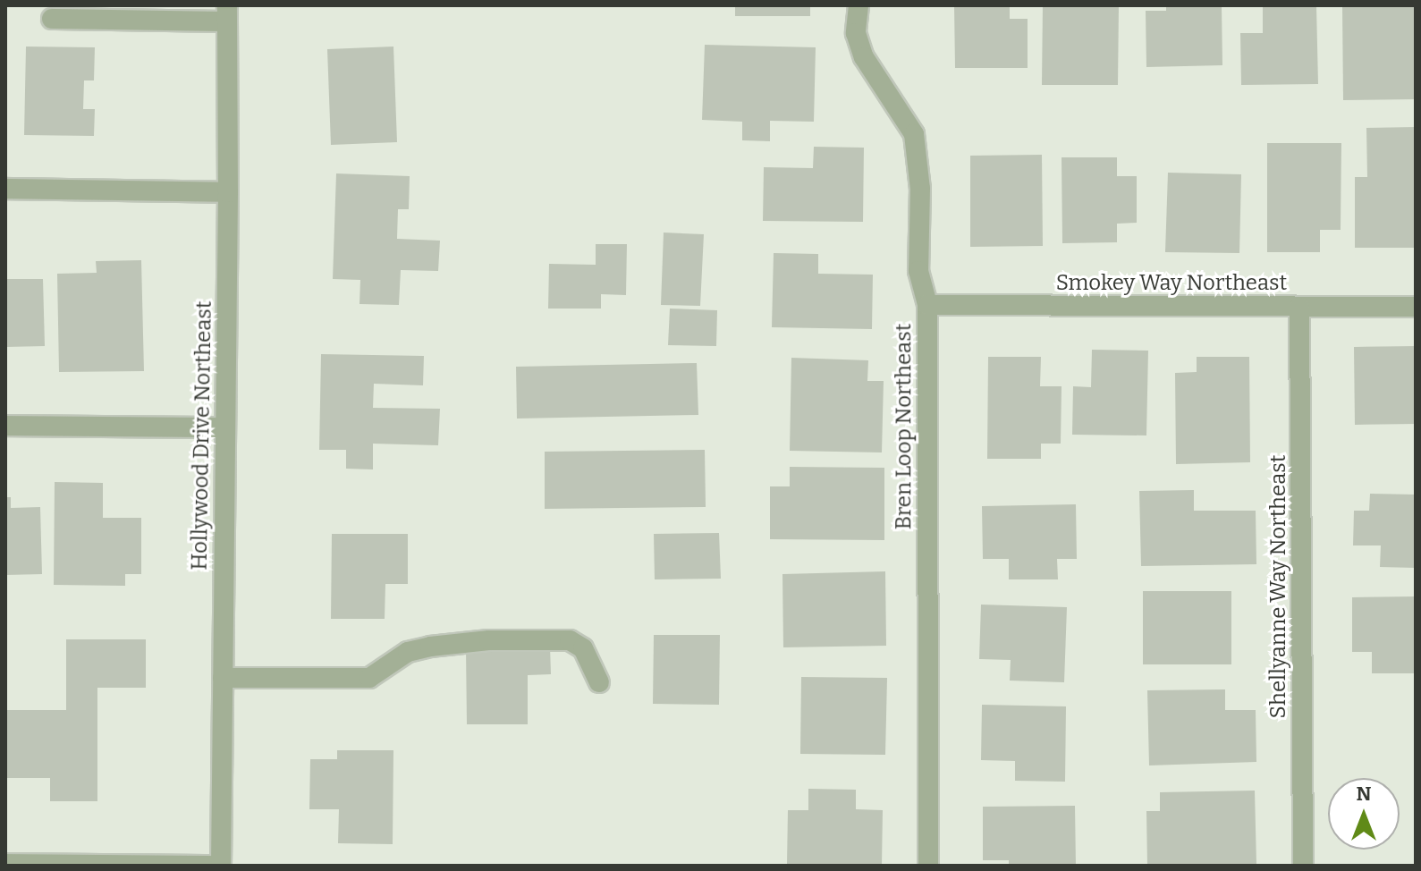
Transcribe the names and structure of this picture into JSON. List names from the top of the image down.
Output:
{
  "streets": {
    "street": [
      "Smokey Way Northeast",
      "Bren Loop Northeast",
      "Hollywood Drive Northeast",
      "Shellyanne Way Northeast"
    ]
  },
  "crossings": [
    ["Smokey Way Northeast", "Bren Loop Northeast"],
    ["Smokey Way Northeast", "Shellyanne Way Northeast"]
  ],
  "north": "top"
}
